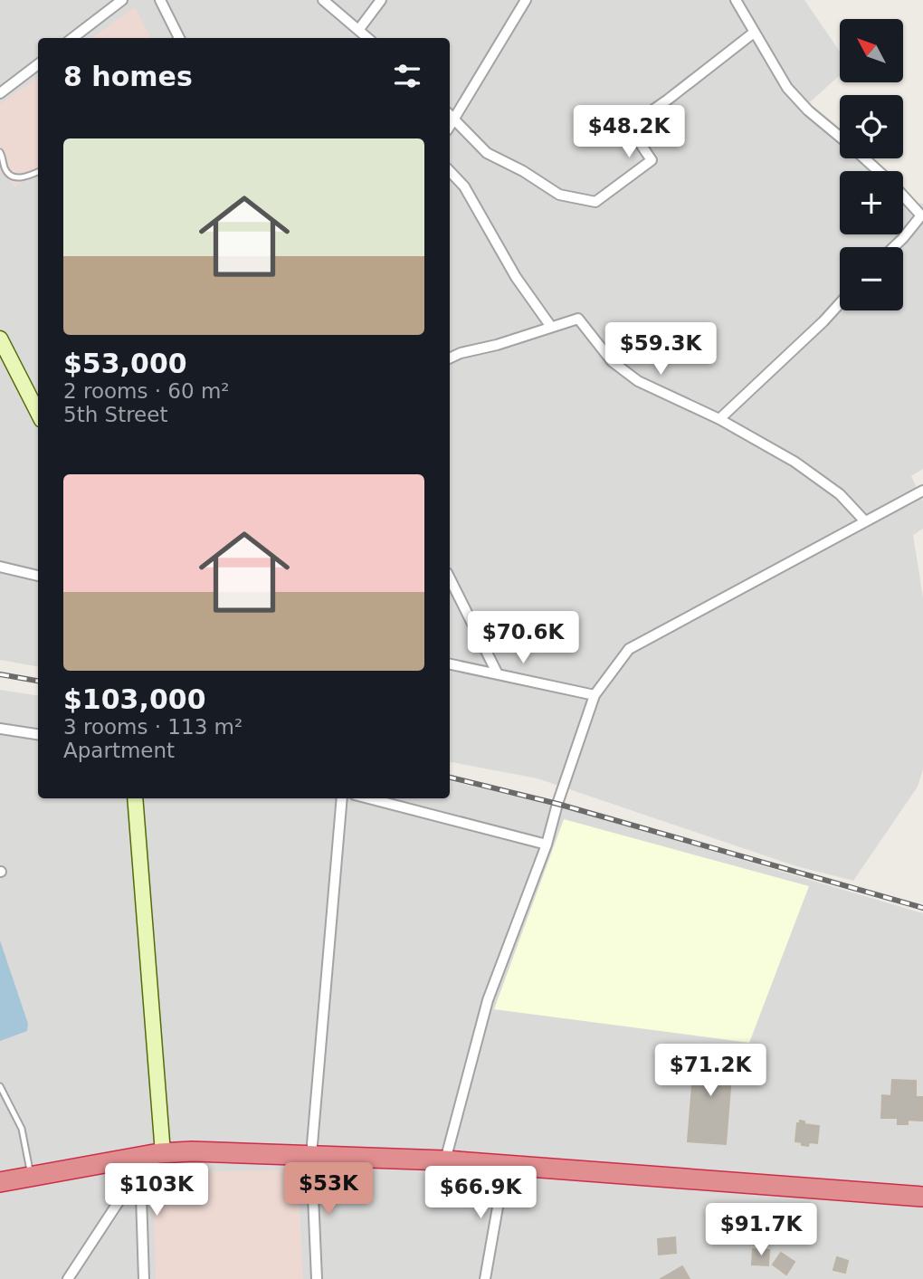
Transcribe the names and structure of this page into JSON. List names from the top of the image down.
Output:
{
  "north": "top left",
  "page": {
    "map_buttons": ["+", "−"],
    "heading": "8 homes",
    "price": [
      "$48.2K",
      "$59.3K",
      "$70.6K",
      "$71.2K",
      "$53K",
      "$103K",
      "$66.9K",
      "$91.7K"
    ],
    "list": [
      {
        "name": "$53,000",
        "note": "2 rooms · 60 m² · 5th Street"
      },
      {
        "name": "$103,000",
        "note": "3 rooms · 113 m² · Apartment"
      }
    ]
  }
}
